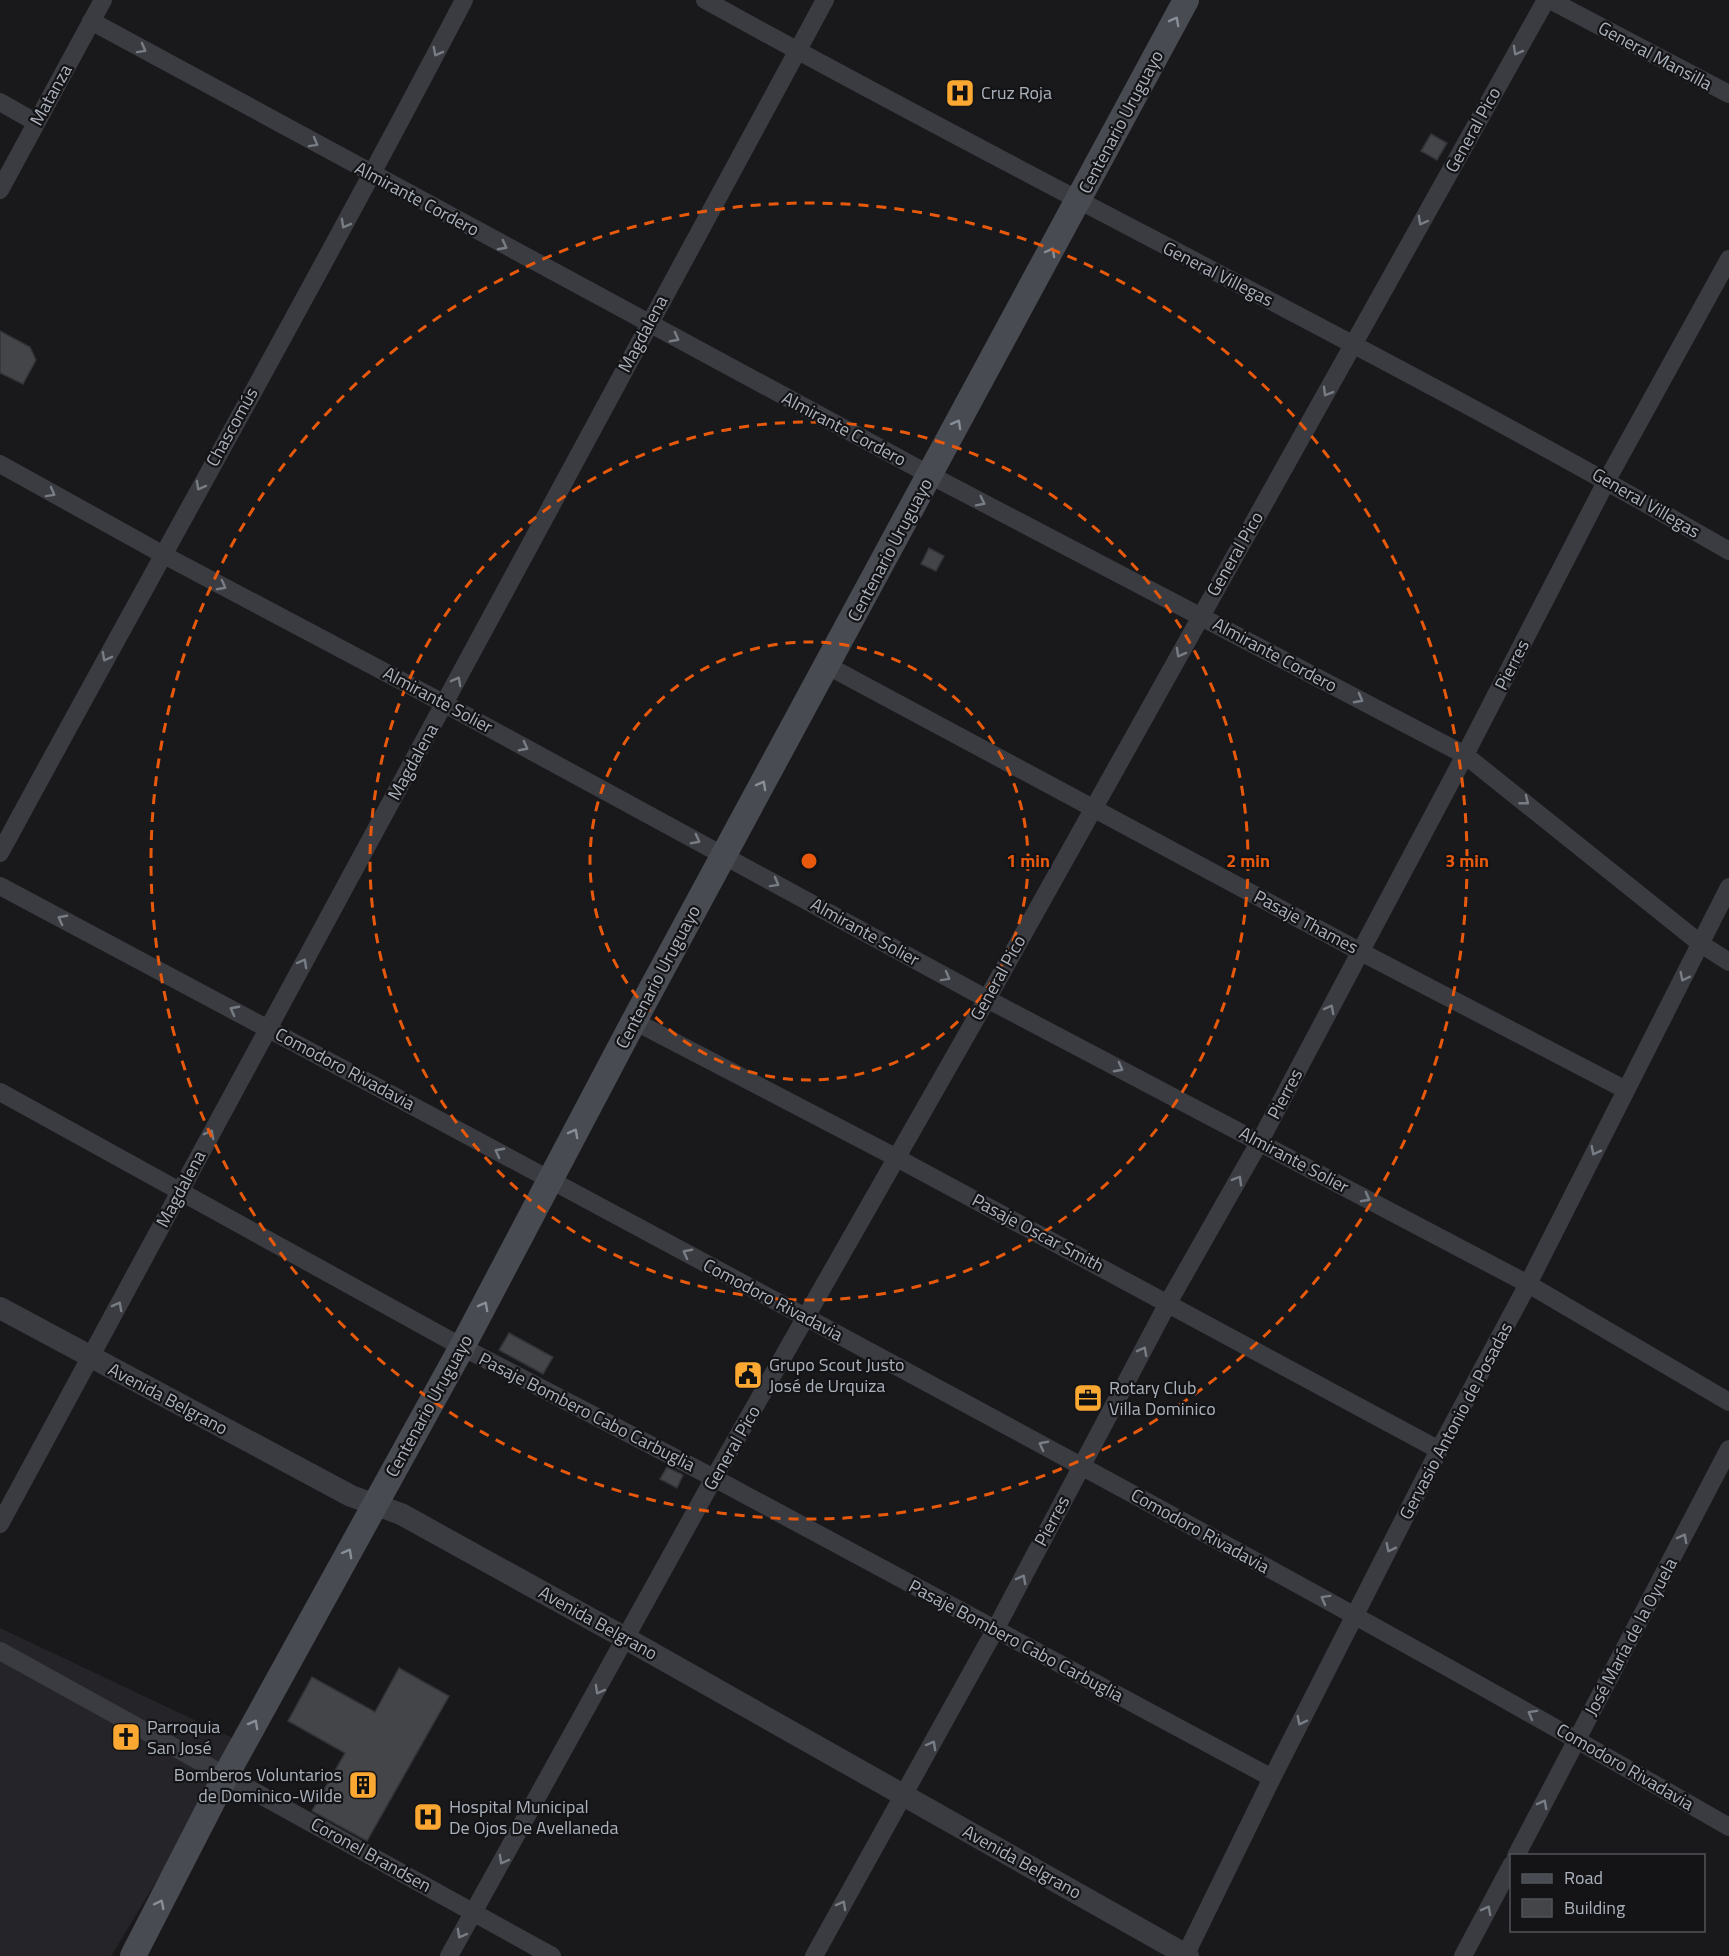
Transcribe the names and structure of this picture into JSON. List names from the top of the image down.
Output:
{
  "streets": {
    "main road": ["Centenario Uruguayo"],
    "street": [
      "General Mansilla",
      "Matanza",
      "General Pico",
      "Almirante Cordero",
      "General Villegas",
      "Magdalena",
      "Chascomús",
      "Pierres",
      "Almirante Solier",
      "Pasaje Thames",
      "Comodoro Rivadavia",
      "Pasaje Oscar Smith",
      "Avenida Belgrano",
      "Pasaje Bombero Cabo Carbuglia",
      "Gervasio Antonio de Posadas",
      "José María de la Oyuela",
      "Coronel Brandsen"
    ]
  },
  "crossings": [
    ["General Mansilla", "General Pico"],
    ["Matanza", "Almirante Cordero"],
    ["Centenario Uruguayo", "Almirante Cordero"],
    ["Centenario Uruguayo", "General Villegas"],
    ["Centenario Uruguayo", "Almirante Solier"],
    ["Centenario Uruguayo", "Pasaje Thames"],
    ["Centenario Uruguayo", "Comodoro Rivadavia"],
    ["Centenario Uruguayo", "Pasaje Oscar Smith"],
    ["Centenario Uruguayo", "Avenida Belgrano"],
    ["Centenario Uruguayo", "Pasaje Bombero Cabo Carbuglia"],
    ["Centenario Uruguayo", "Coronel Brandsen"],
    ["General Pico", "Almirante Cordero"],
    ["General Pico", "General Villegas"],
    ["General Pico", "Almirante Solier"],
    ["General Pico", "Pasaje Thames"],
    ["General Pico", "Comodoro Rivadavia"],
    ["General Pico", "Pasaje Oscar Smith"],
    ["General Pico", "Avenida Belgrano"],
    ["General Pico", "Pasaje Bombero Cabo Carbuglia"],
    ["General Pico", "Coronel Brandsen"],
    ["Almirante Cordero", "Magdalena"],
    ["Almirante Cordero", "Chascomús"],
    ["Almirante Cordero", "Pierres"],
    ["Almirante Cordero", "Gervasio Antonio de Posadas"],
    ["General Villegas", "Magdalena"],
    ["General Villegas", "Pierres"],
    ["Magdalena", "Almirante Solier"],
    ["Magdalena", "Comodoro Rivadavia"],
    ["Magdalena", "Avenida Belgrano"],
    ["Magdalena", "Pasaje Bombero Cabo Carbuglia"],
    ["Chascomús", "Almirante Solier"],
    ["Pierres", "Almirante Solier"],
    ["Pierres", "Pasaje Thames"],
    ["Pierres", "Comodoro Rivadavia"],
    ["Pierres", "Pasaje Oscar Smith"],
    ["Pierres", "Avenida Belgrano"],
    ["Pierres", "Pasaje Bombero Cabo Carbuglia"],
    ["Almirante Solier", "Gervasio Antonio de Posadas"],
    ["Pasaje Thames", "Gervasio Antonio de Posadas"],
    ["Comodoro Rivadavia", "Gervasio Antonio de Posadas"],
    ["Comodoro Rivadavia", "José María de la Oyuela"],
    ["Pasaje Oscar Smith", "Gervasio Antonio de Posadas"],
    ["Avenida Belgrano", "Gervasio Antonio de Posadas"],
    ["Pasaje Bombero Cabo Carbuglia", "Gervasio Antonio de Posadas"]
  ],
  "one_way": [
    "Centenario Uruguayo",
    "General Pico",
    "Almirante Cordero",
    "Magdalena",
    "Chascomús",
    "Pierres",
    "Almirante Solier",
    "Comodoro Rivadavia",
    "Gervasio Antonio de Posadas",
    "José María de la Oyuela"
  ],
  "places": {
    "hospital": ["Cruz Roja", "Hospital Municipal De Ojos De Avellaneda"],
    "public building": ["Grupo Scout Justo José de Urquiza"],
    "office": ["Rotary Club Villa Dominico"],
    "church": ["Parroquia San José"],
    "building": ["Bomberos Voluntarios de Dominico-Wilde"]
  },
  "legend": ["Road", "Building"],
  "rings": ["1 min", "2 min", "3 min"]
}
